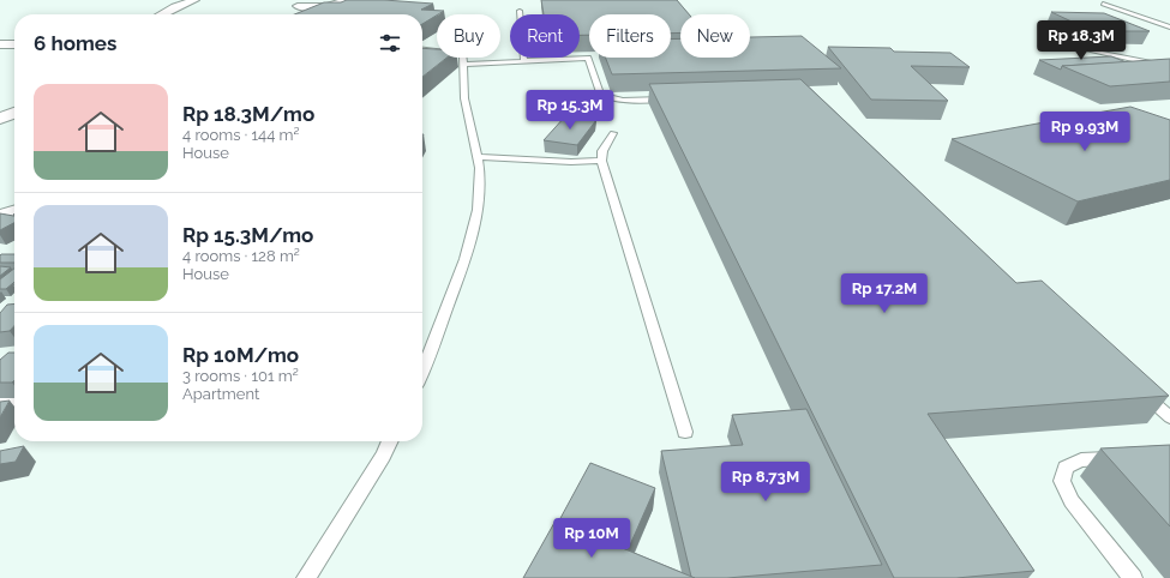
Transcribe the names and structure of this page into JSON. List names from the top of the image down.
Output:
{
  "page": {
    "chip": [
      "Buy",
      "Rent",
      "Filters",
      "New"
    ],
    "heading": "6 homes",
    "price": [
      "Rp 18.3M",
      "Rp 15.3M",
      "Rp 9.93M",
      "Rp 17.2M",
      "Rp 8.73M",
      "Rp 10M"
    ],
    "list": [
      {
        "name": "Rp 18.3M/mo",
        "note": "4 rooms · 144 m² · House"
      },
      {
        "name": "Rp 15.3M/mo",
        "note": "4 rooms · 128 m² · House"
      },
      {
        "name": "Rp 10M/mo",
        "note": "3 rooms · 101 m² · Apartment"
      }
    ]
  }
}
